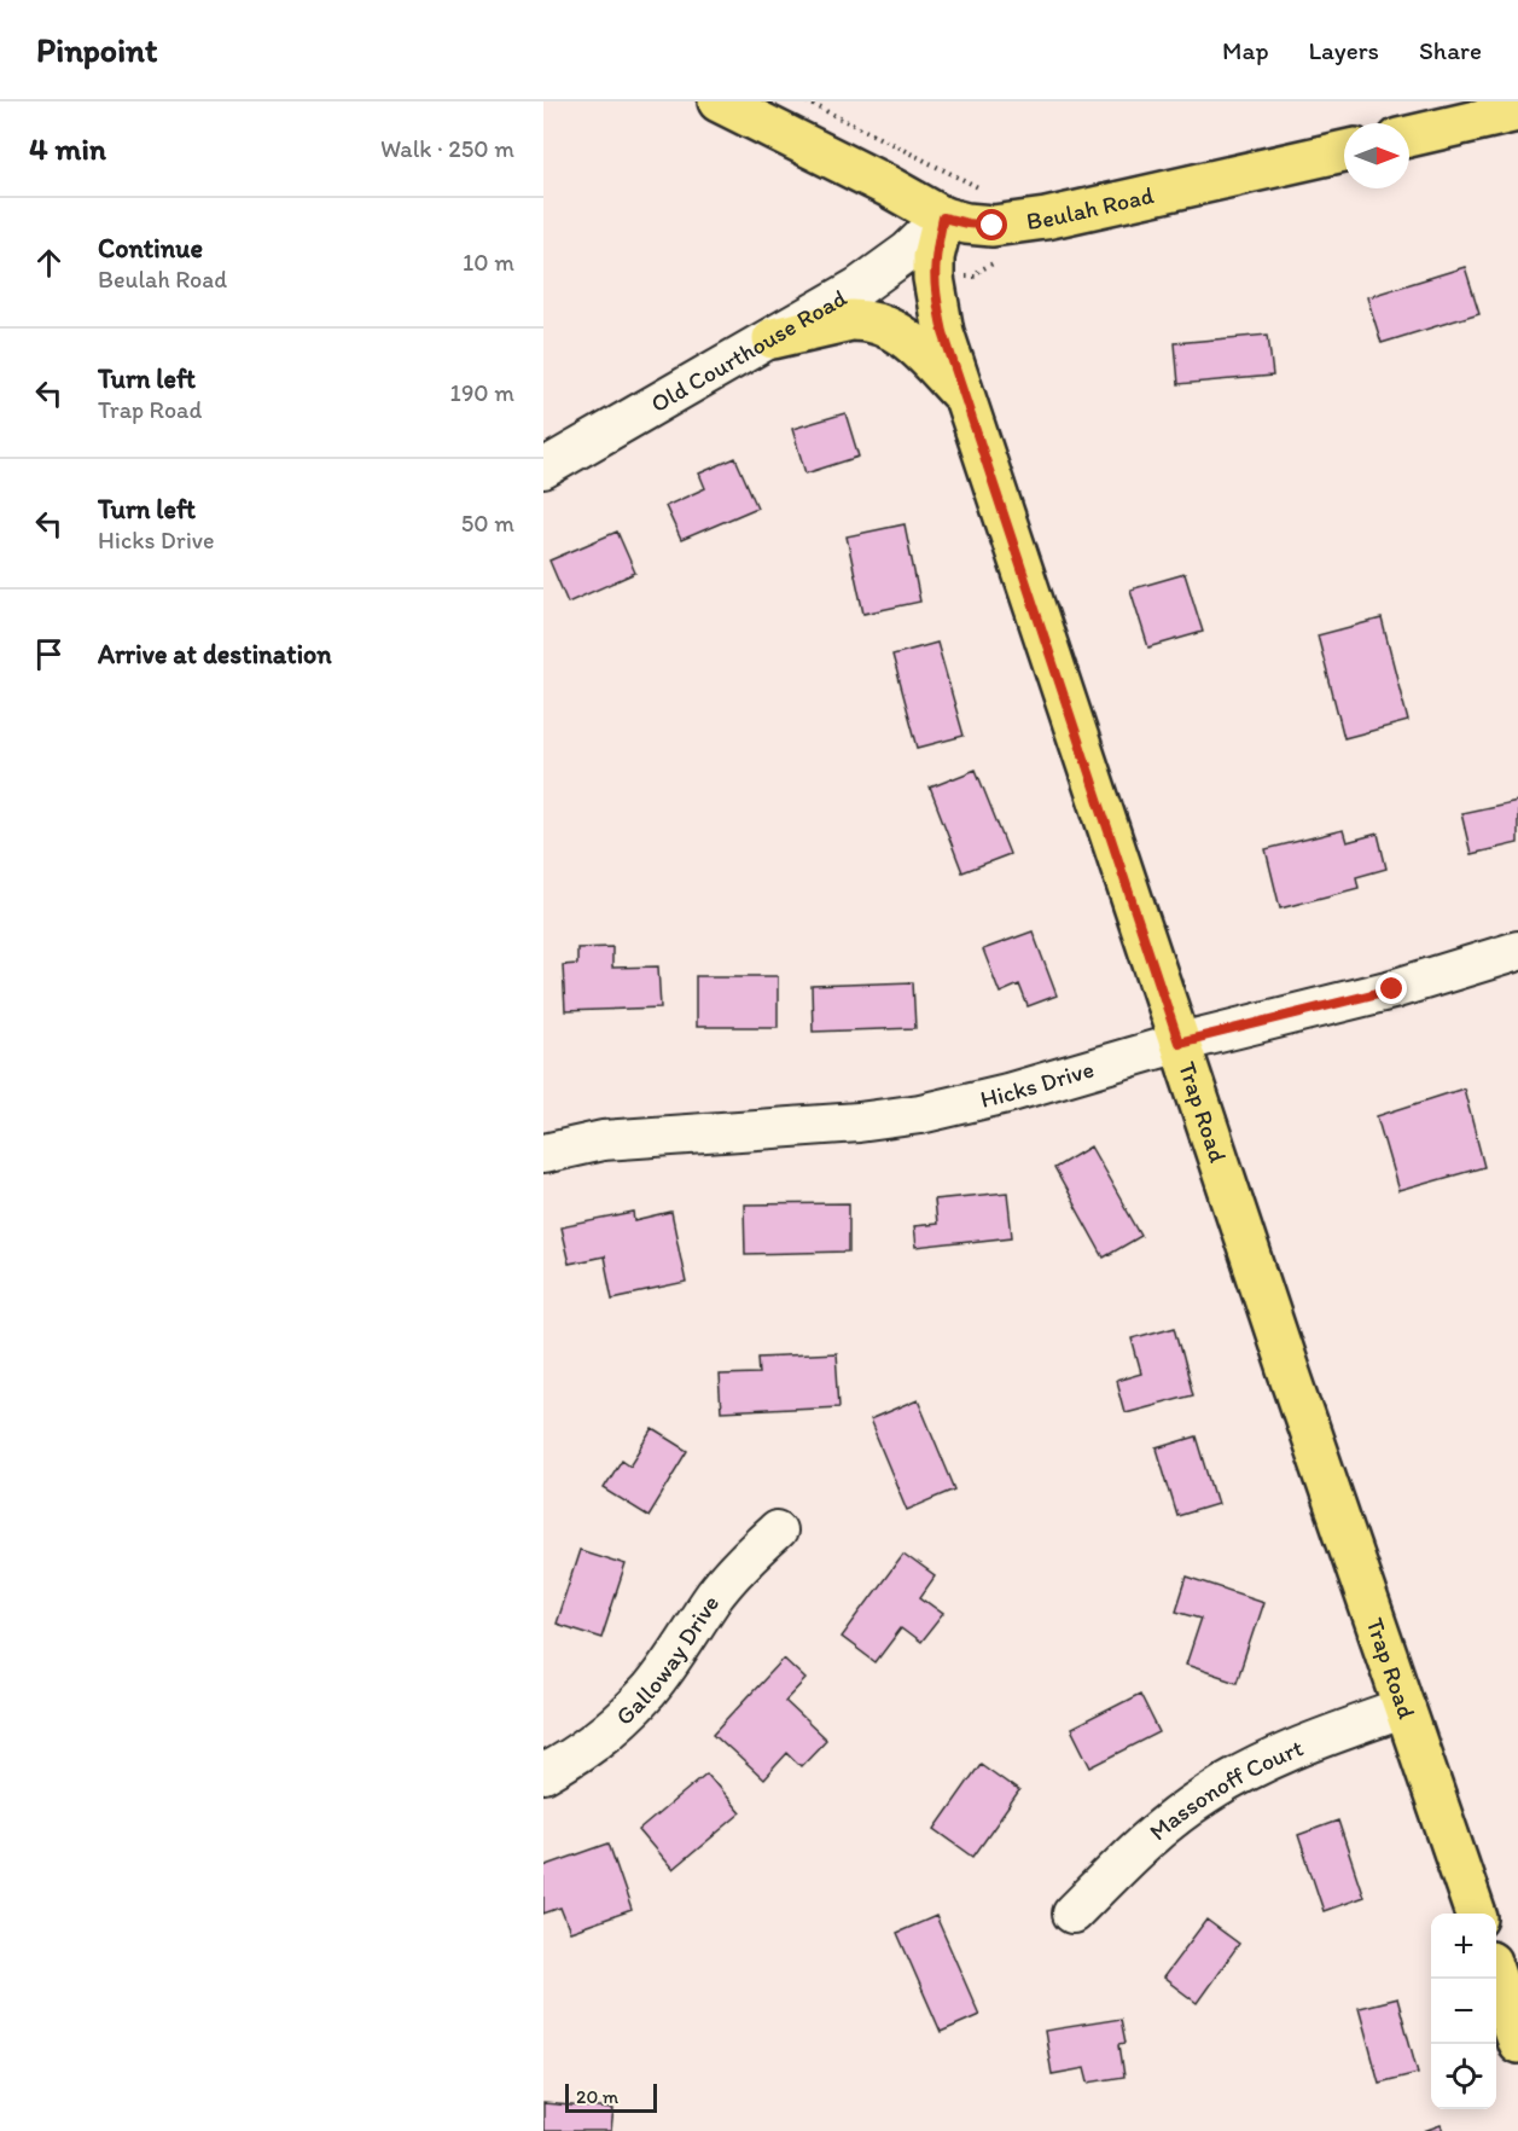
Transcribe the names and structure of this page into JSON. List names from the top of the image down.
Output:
{
  "streets": {
    "main road": ["Beulah Road", "Trap Road"],
    "street": [
      "Old Courthouse Road",
      "Hicks Drive",
      "Galloway Drive",
      "Massonoff Court"
    ]
  },
  "crossings": [
    ["Beulah Road", "Old Courthouse Road"],
    ["Beulah Road", "Trap Road"],
    ["Old Courthouse Road", "Trap Road"],
    ["Hicks Drive", "Trap Road"],
    ["Trap Road", "Massonoff Court"]
  ],
  "scale_bar": "20 m",
  "north": "right",
  "page": {
    "header": "Pinpoint",
    "nav": ["Map", "Layers", "Share"],
    "heading": ["4 min", "Walk · 250 m"],
    "list": [
      ["Continue", "Beulah Road", "10 m"],
      ["Turn left", "Trap Road", "190 m"],
      ["Turn left", "Hicks Drive", "50 m"],
      "Arrive at destination"
    ],
    "map_buttons": ["+", "−"],
    "scale": "20 m"
  }
}
